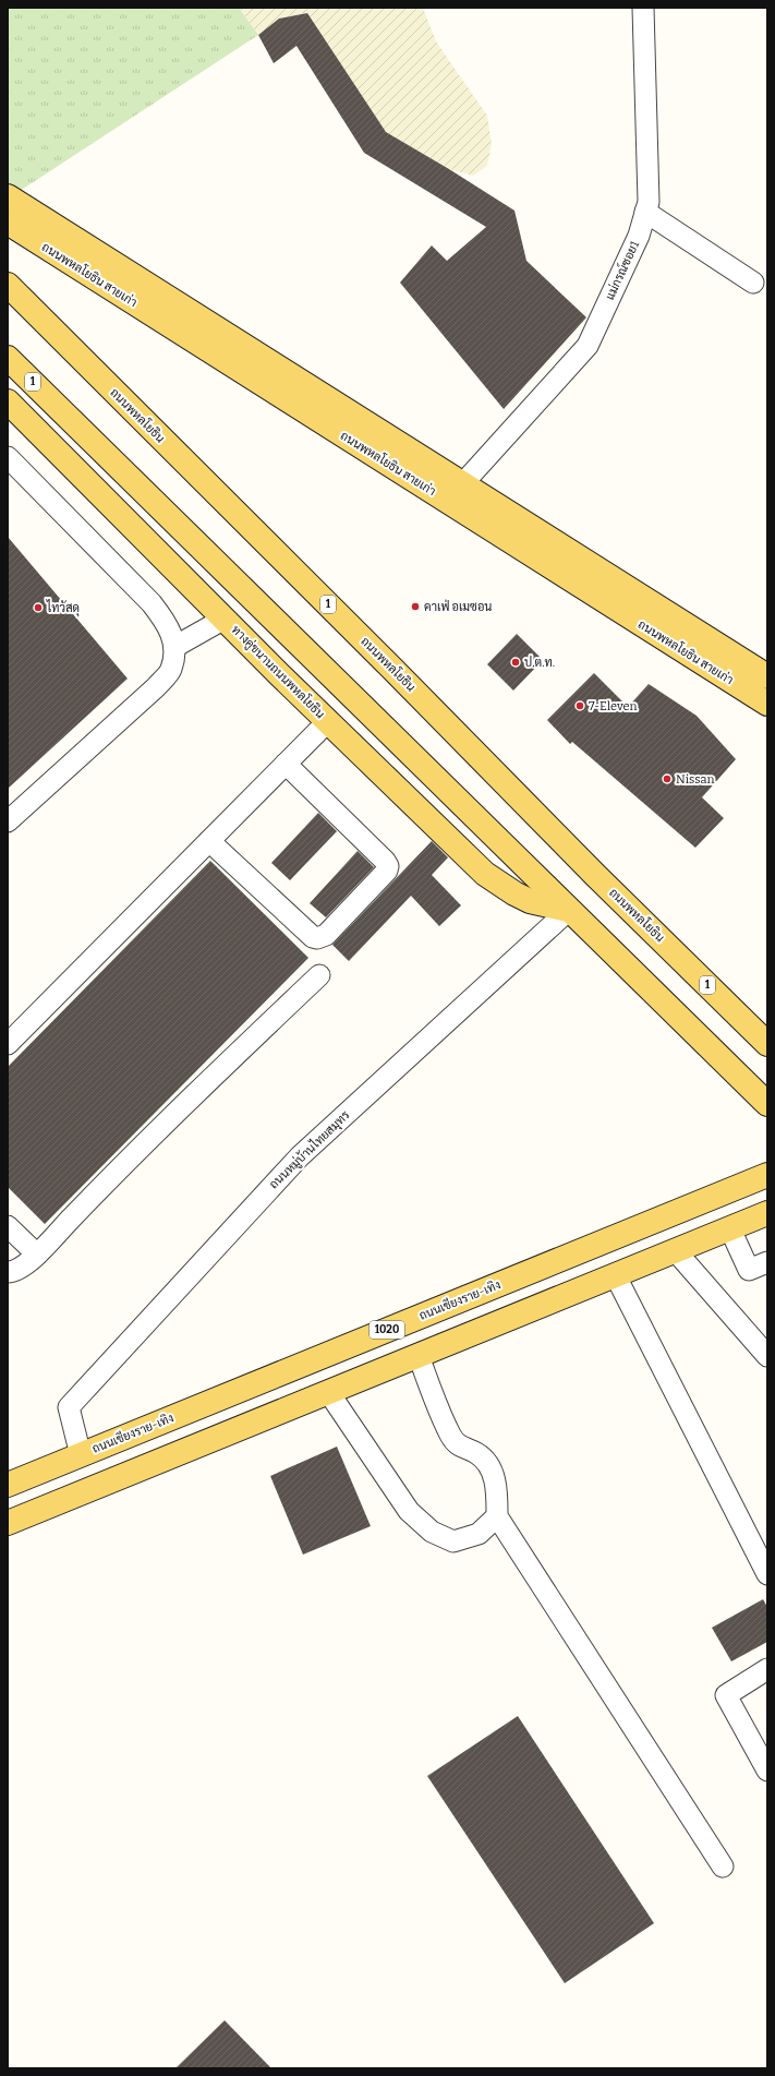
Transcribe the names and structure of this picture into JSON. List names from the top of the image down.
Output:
{
  "streets": {
    "main road": [
      "ถนนพหลโยธิน สายเก่า",
      "1",
      "ถนนพหลโยธิน",
      "ทางคู่ขนานถนนพหลโยธิน",
      "ถนนเชียงราย-เทิง",
      "1020"
    ],
    "street": ["แม่กรณ์ซอย1", "ถนนหมู่บ้านไทยสมุทร"]
  },
  "crossings": [
    ["แม่กรณ์ซอย1", "ถนนพหลโยธิน สายเก่า"],
    ["1", "ทางคู่ขนานถนนพหลโยธิน"],
    ["1", "ถนนหมู่บ้านไทยสมุทร"],
    ["ทางคู่ขนานถนนพหลโยธิน", "ถนนหมู่บ้านไทยสมุทร"],
    ["ถนนหมู่บ้านไทยสมุทร", "ถนนเชียงราย-เทิง"]
  ],
  "places": [
    "คาเฟ่ อเมซอน",
    "ไทวัสดุ",
    "ป.ต.ท.",
    "7-Eleven",
    "Nissan"
  ]
}
